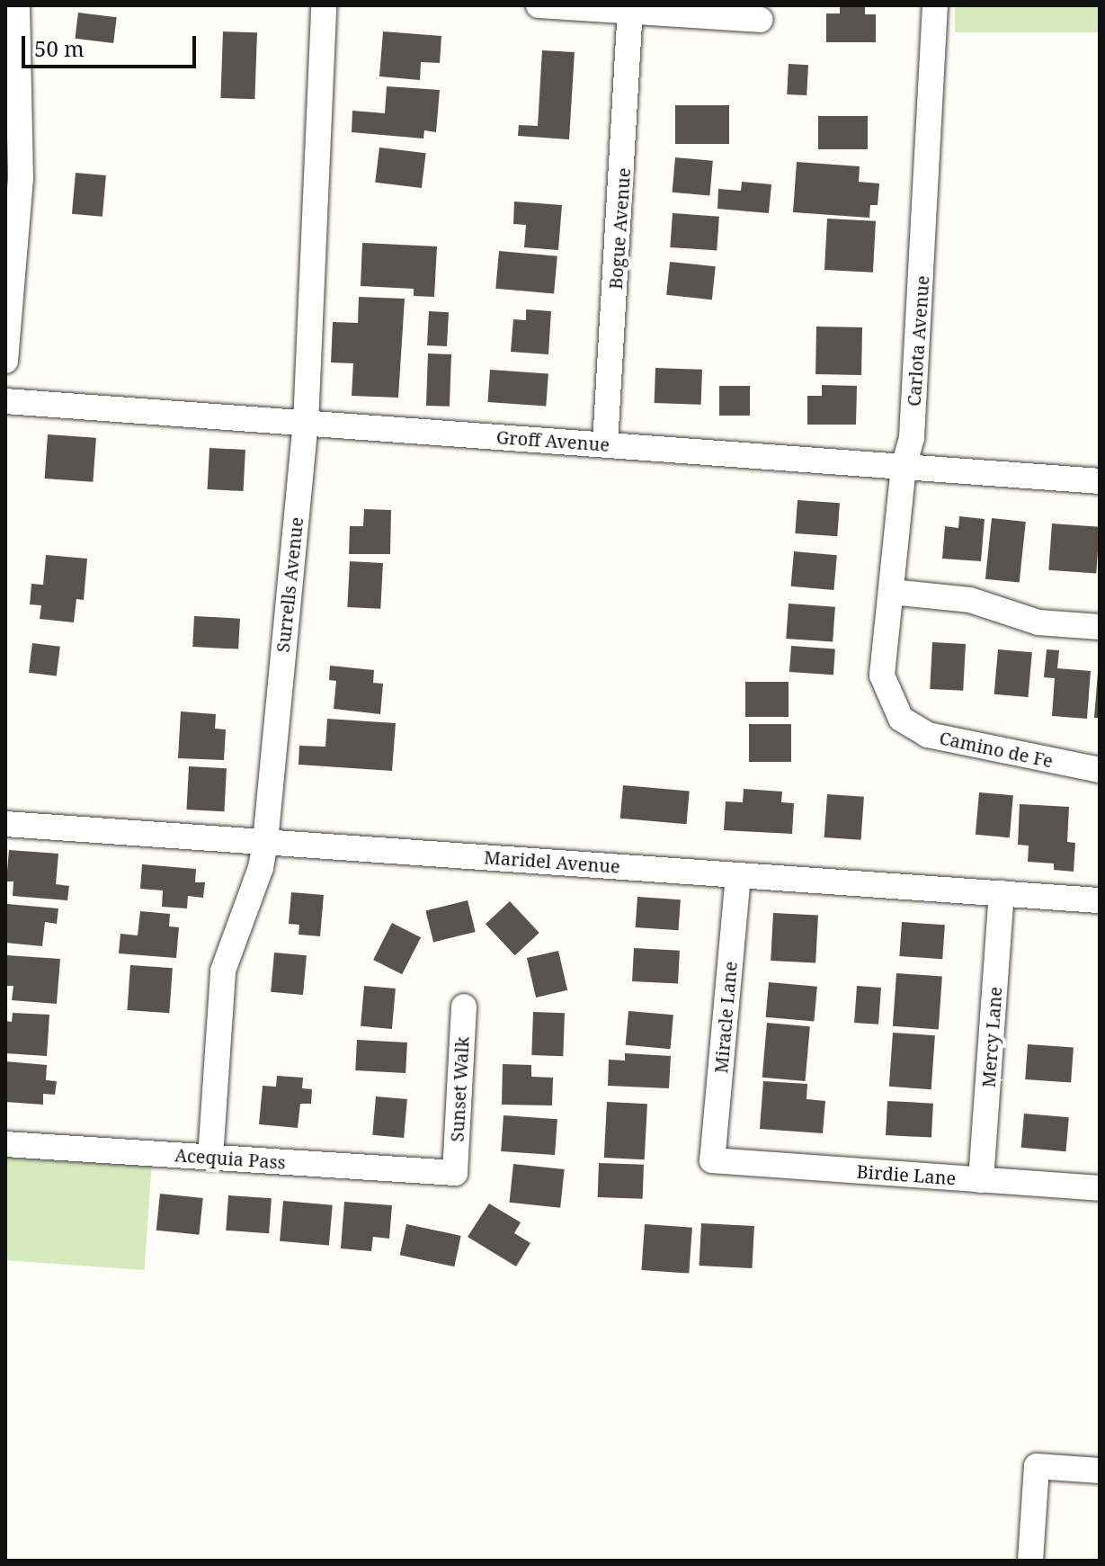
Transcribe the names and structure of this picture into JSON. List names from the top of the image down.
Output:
{
  "streets": {
    "street": [
      "Bogue Avenue",
      "Carlota Avenue",
      "Groff Avenue",
      "Surrells Avenue",
      "Camino de Fe",
      "Maridel Avenue",
      "Miracle Lane",
      "Mercy Lane",
      "Sunset Walk",
      "Acequia Pass",
      "Birdie Lane"
    ]
  },
  "crossings": [
    ["Bogue Avenue", "Groff Avenue"],
    ["Carlota Avenue", "Groff Avenue"],
    ["Carlota Avenue", "Camino de Fe"],
    ["Groff Avenue", "Surrells Avenue"],
    ["Surrells Avenue", "Maridel Avenue"],
    ["Surrells Avenue", "Acequia Pass"],
    ["Maridel Avenue", "Miracle Lane"],
    ["Maridel Avenue", "Mercy Lane"],
    ["Miracle Lane", "Birdie Lane"],
    ["Mercy Lane", "Birdie Lane"],
    ["Sunset Walk", "Acequia Pass"]
  ],
  "scale_bar": "50 m"
}
